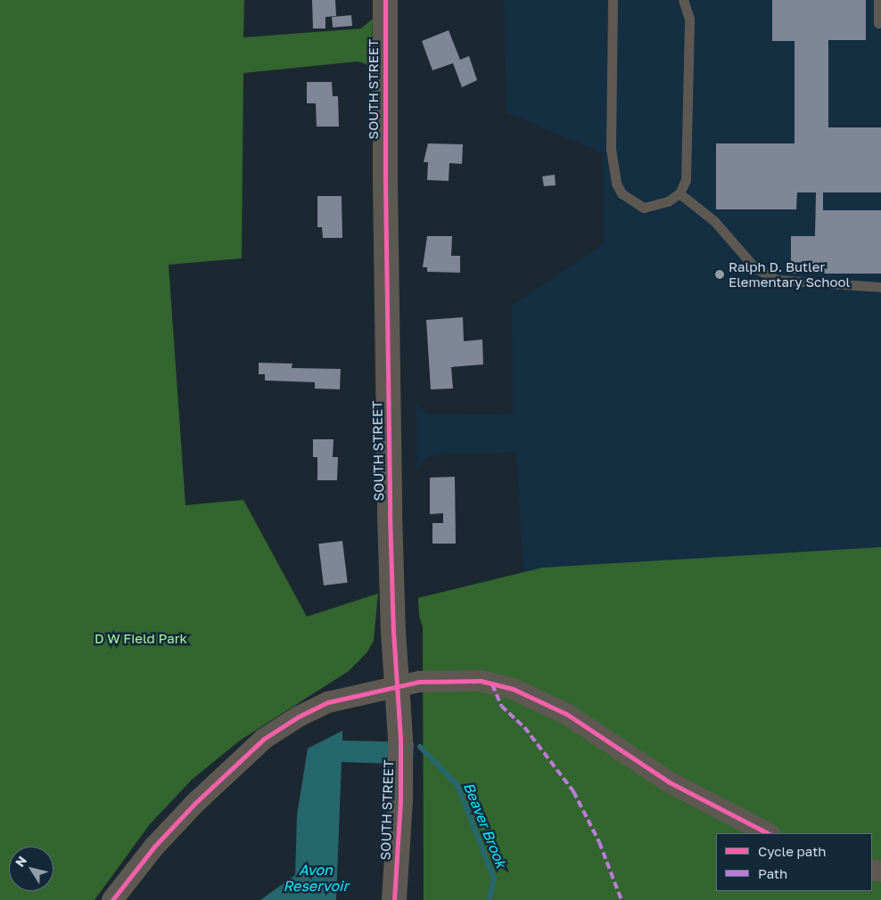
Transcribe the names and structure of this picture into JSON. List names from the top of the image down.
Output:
{
  "streets": {
    "street": ["SOUTH STREET"]
  },
  "water": ["Beaver Brook", "Avon Reservoir"],
  "parks": ["D W Field Park"],
  "places": ["Ralph D. Butler Elementary School"],
  "legend": ["Cycle path", "Path"],
  "north": "top left"
}
